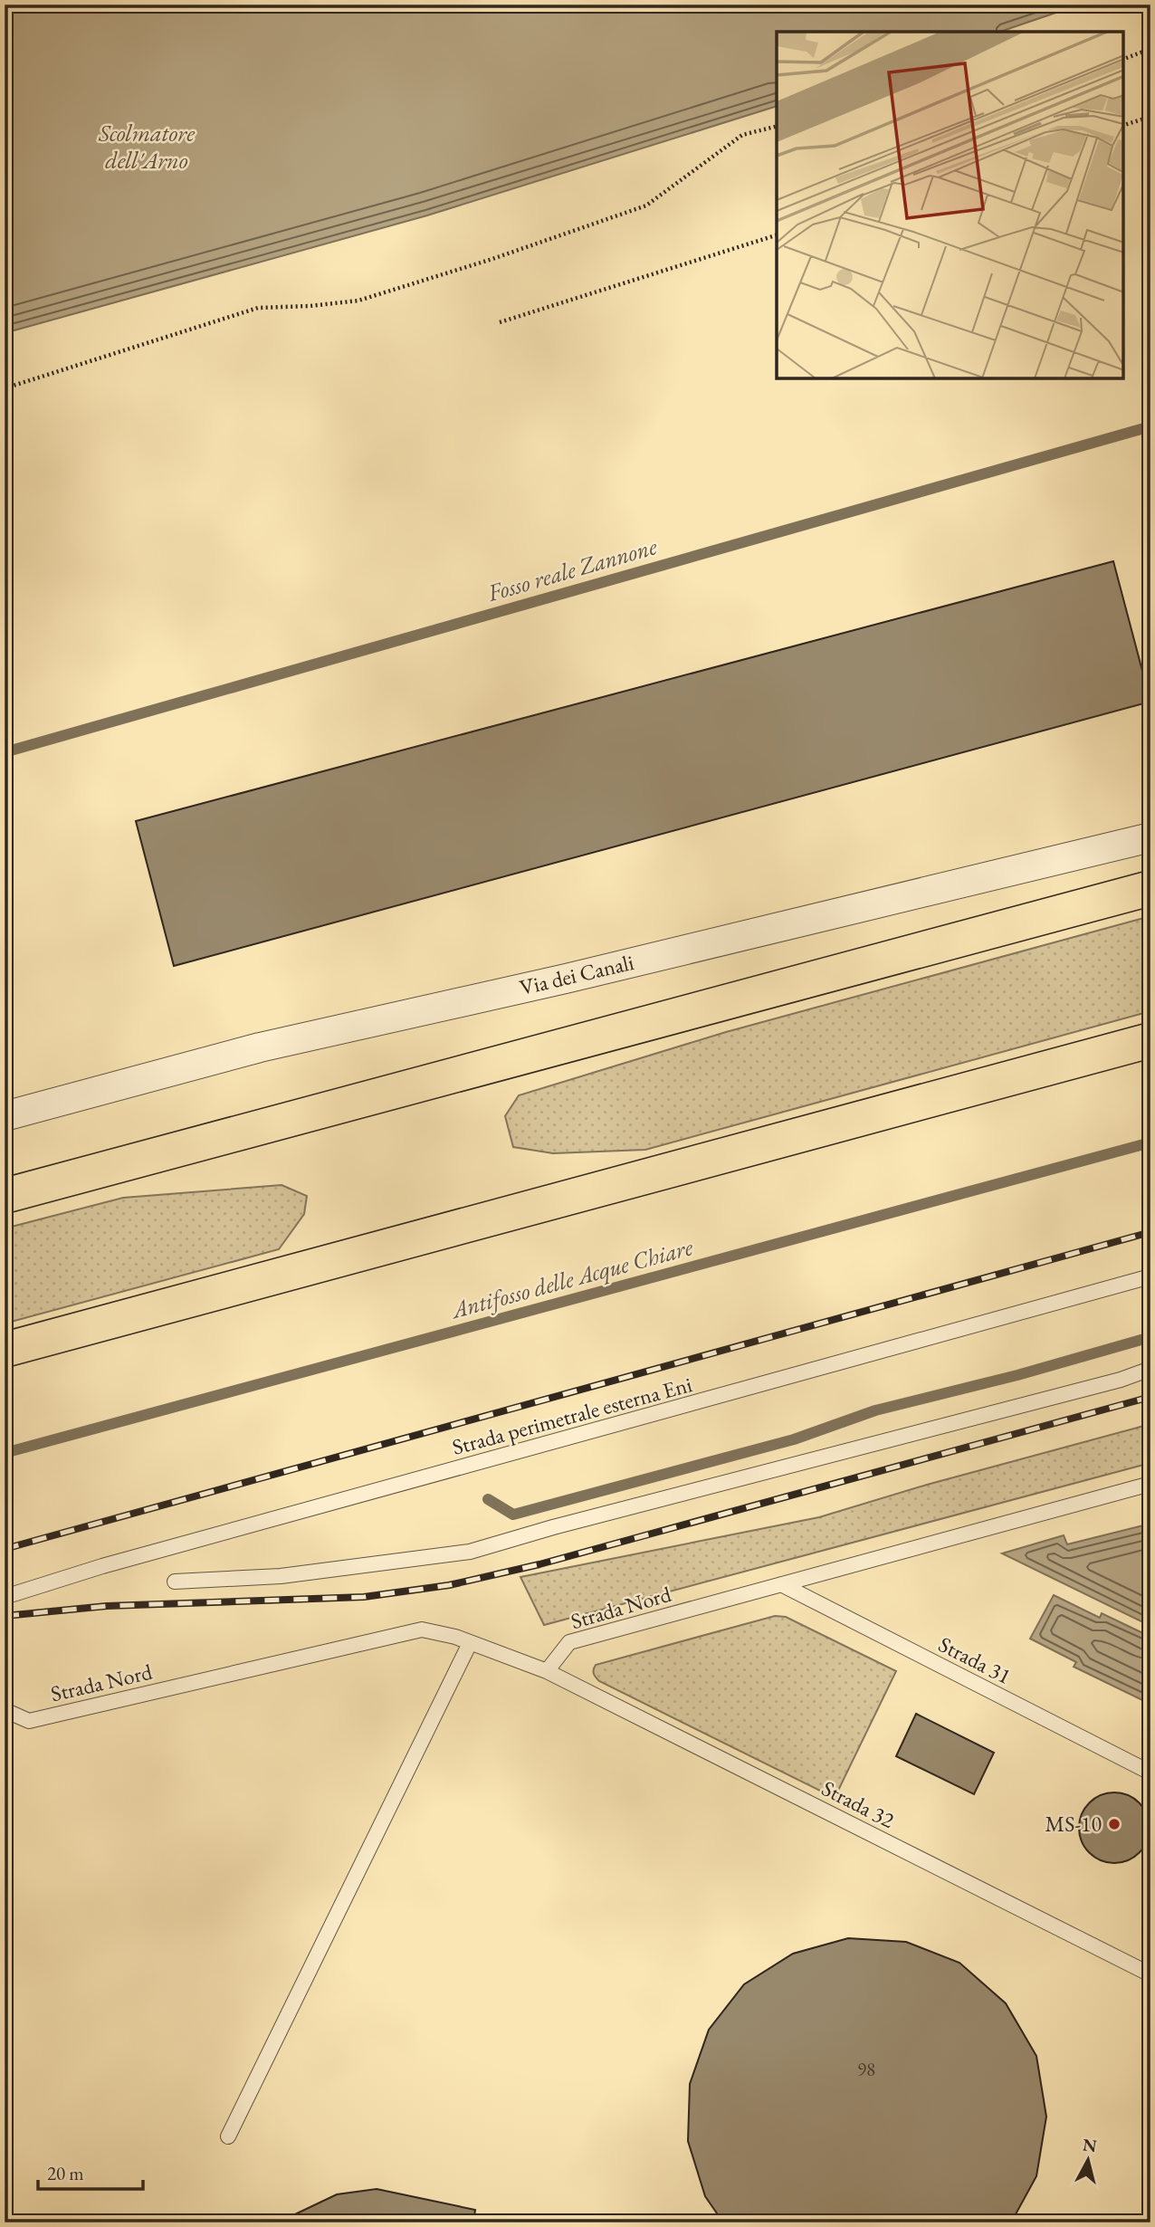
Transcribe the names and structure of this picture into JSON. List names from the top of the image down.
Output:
{
  "streets": {
    "street": ["Via dei Canali"],
    "lane": [
      "Strada perimetrale esterna Eni",
      "Strada Nord",
      "Strada 31",
      "Strada 32"
    ]
  },
  "crossings": [
    ["Strada Nord", "Strada 31"],
    ["Strada Nord", "Strada 32"]
  ],
  "water": ["Scolmatore dell'Arno", "Fosso reale Zannone", "Antifosso delle Acque Chiare"],
  "places": ["MS-10"],
  "house_numbers": ["98"],
  "scale_bar": "20 m",
  "north": "top"
}
